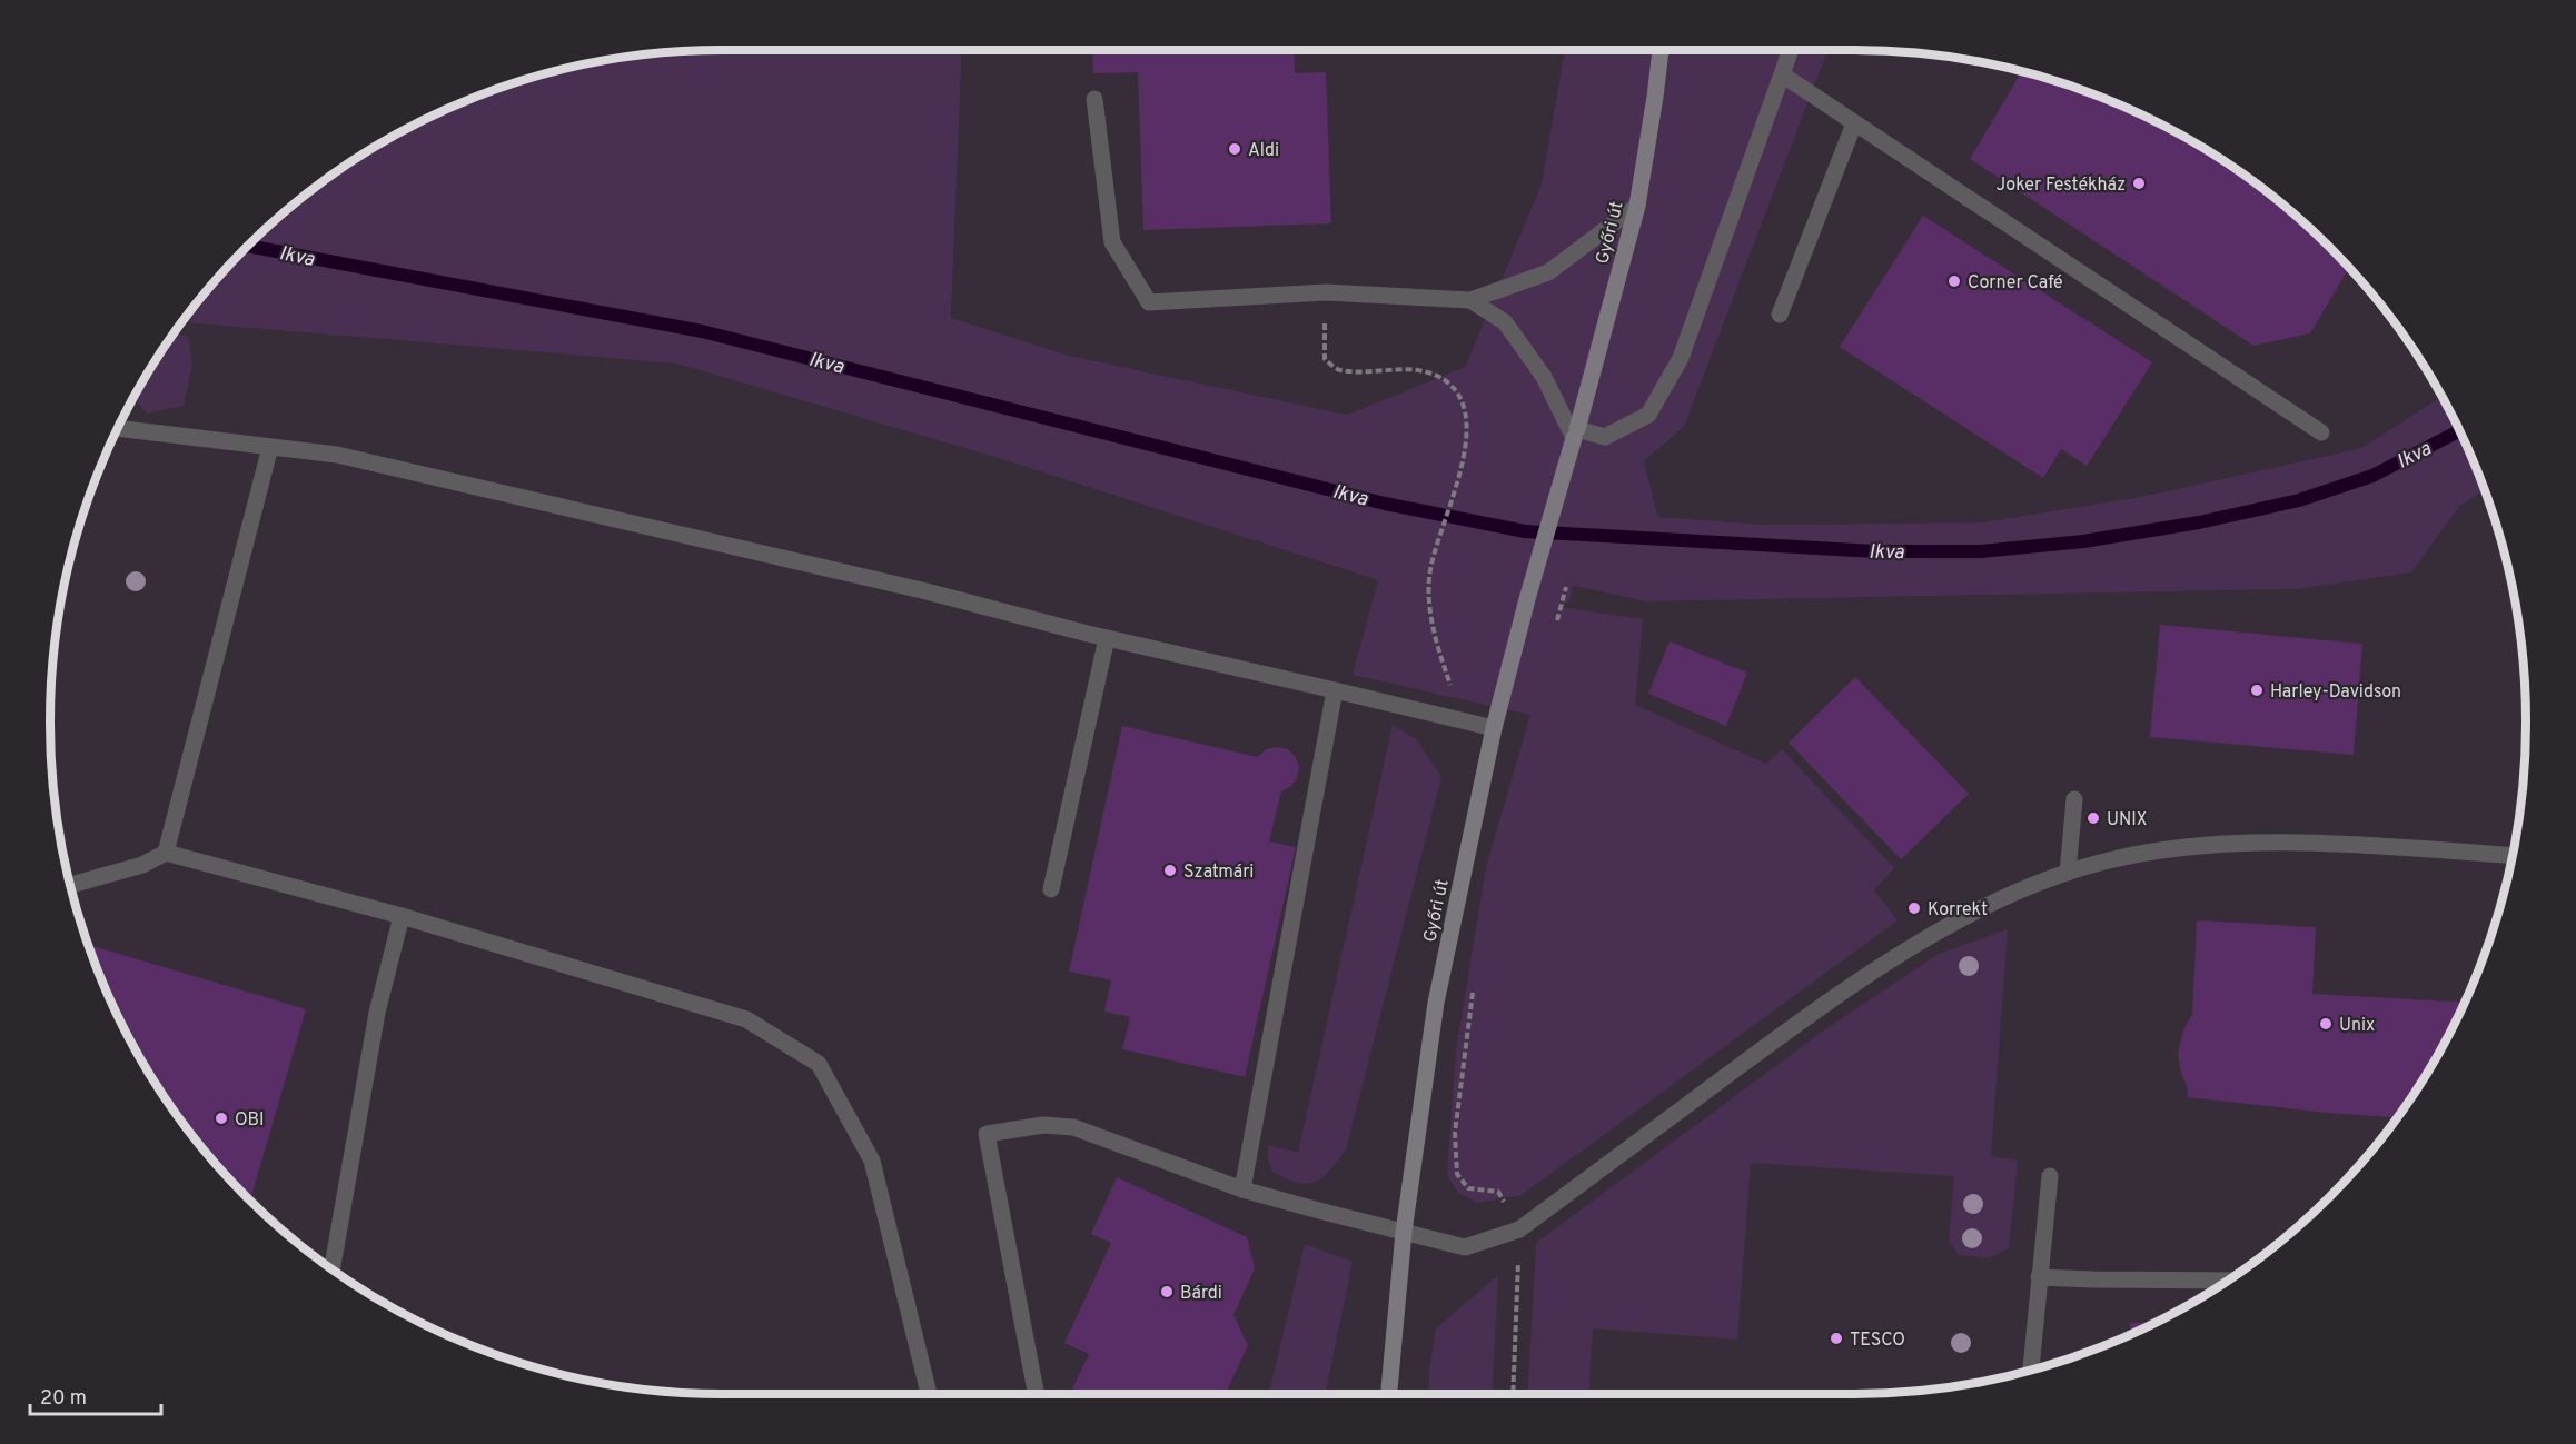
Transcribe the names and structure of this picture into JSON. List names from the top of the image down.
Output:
{
  "streets": {
    "main road": ["Győri út"]
  },
  "water": ["Ikva"],
  "places": [
    "Aldi",
    "Joker Festékház",
    "Corner Café",
    "Harley-Davidson",
    "UNIX",
    "Szatmári",
    "Korrekt",
    "Unix",
    "OBI",
    "Bárdi",
    "TESCO"
  ],
  "scale_bar": "20 m"
}
